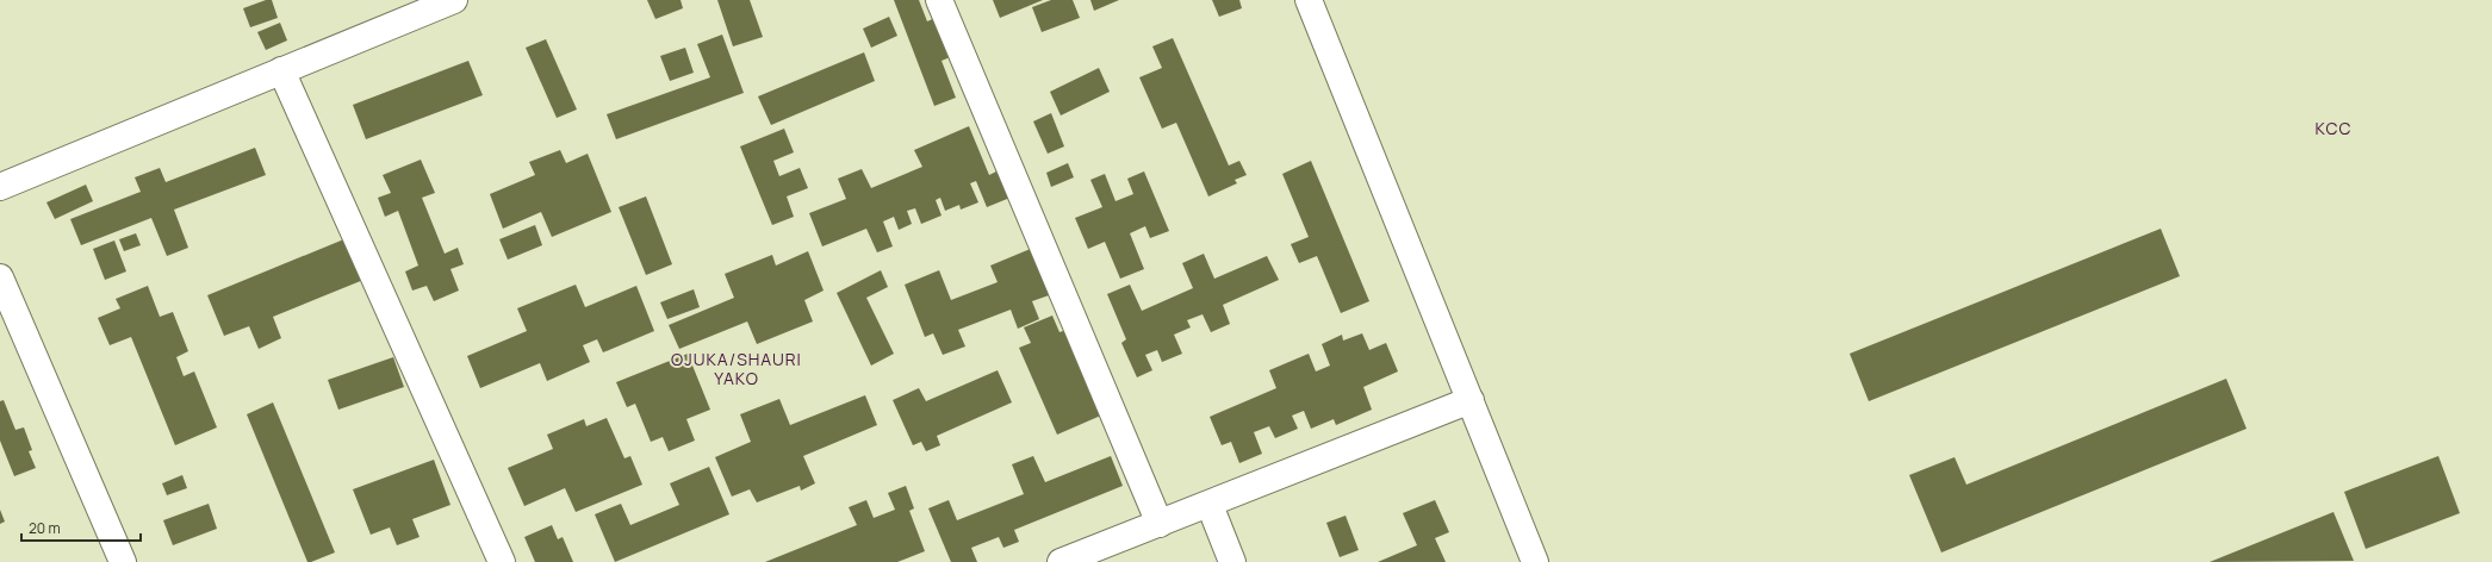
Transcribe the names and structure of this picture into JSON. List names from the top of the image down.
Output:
{
  "districts": ["KCC", "OJUKA/SHAURI YAKO"],
  "scale_bar": "20 m"
}
